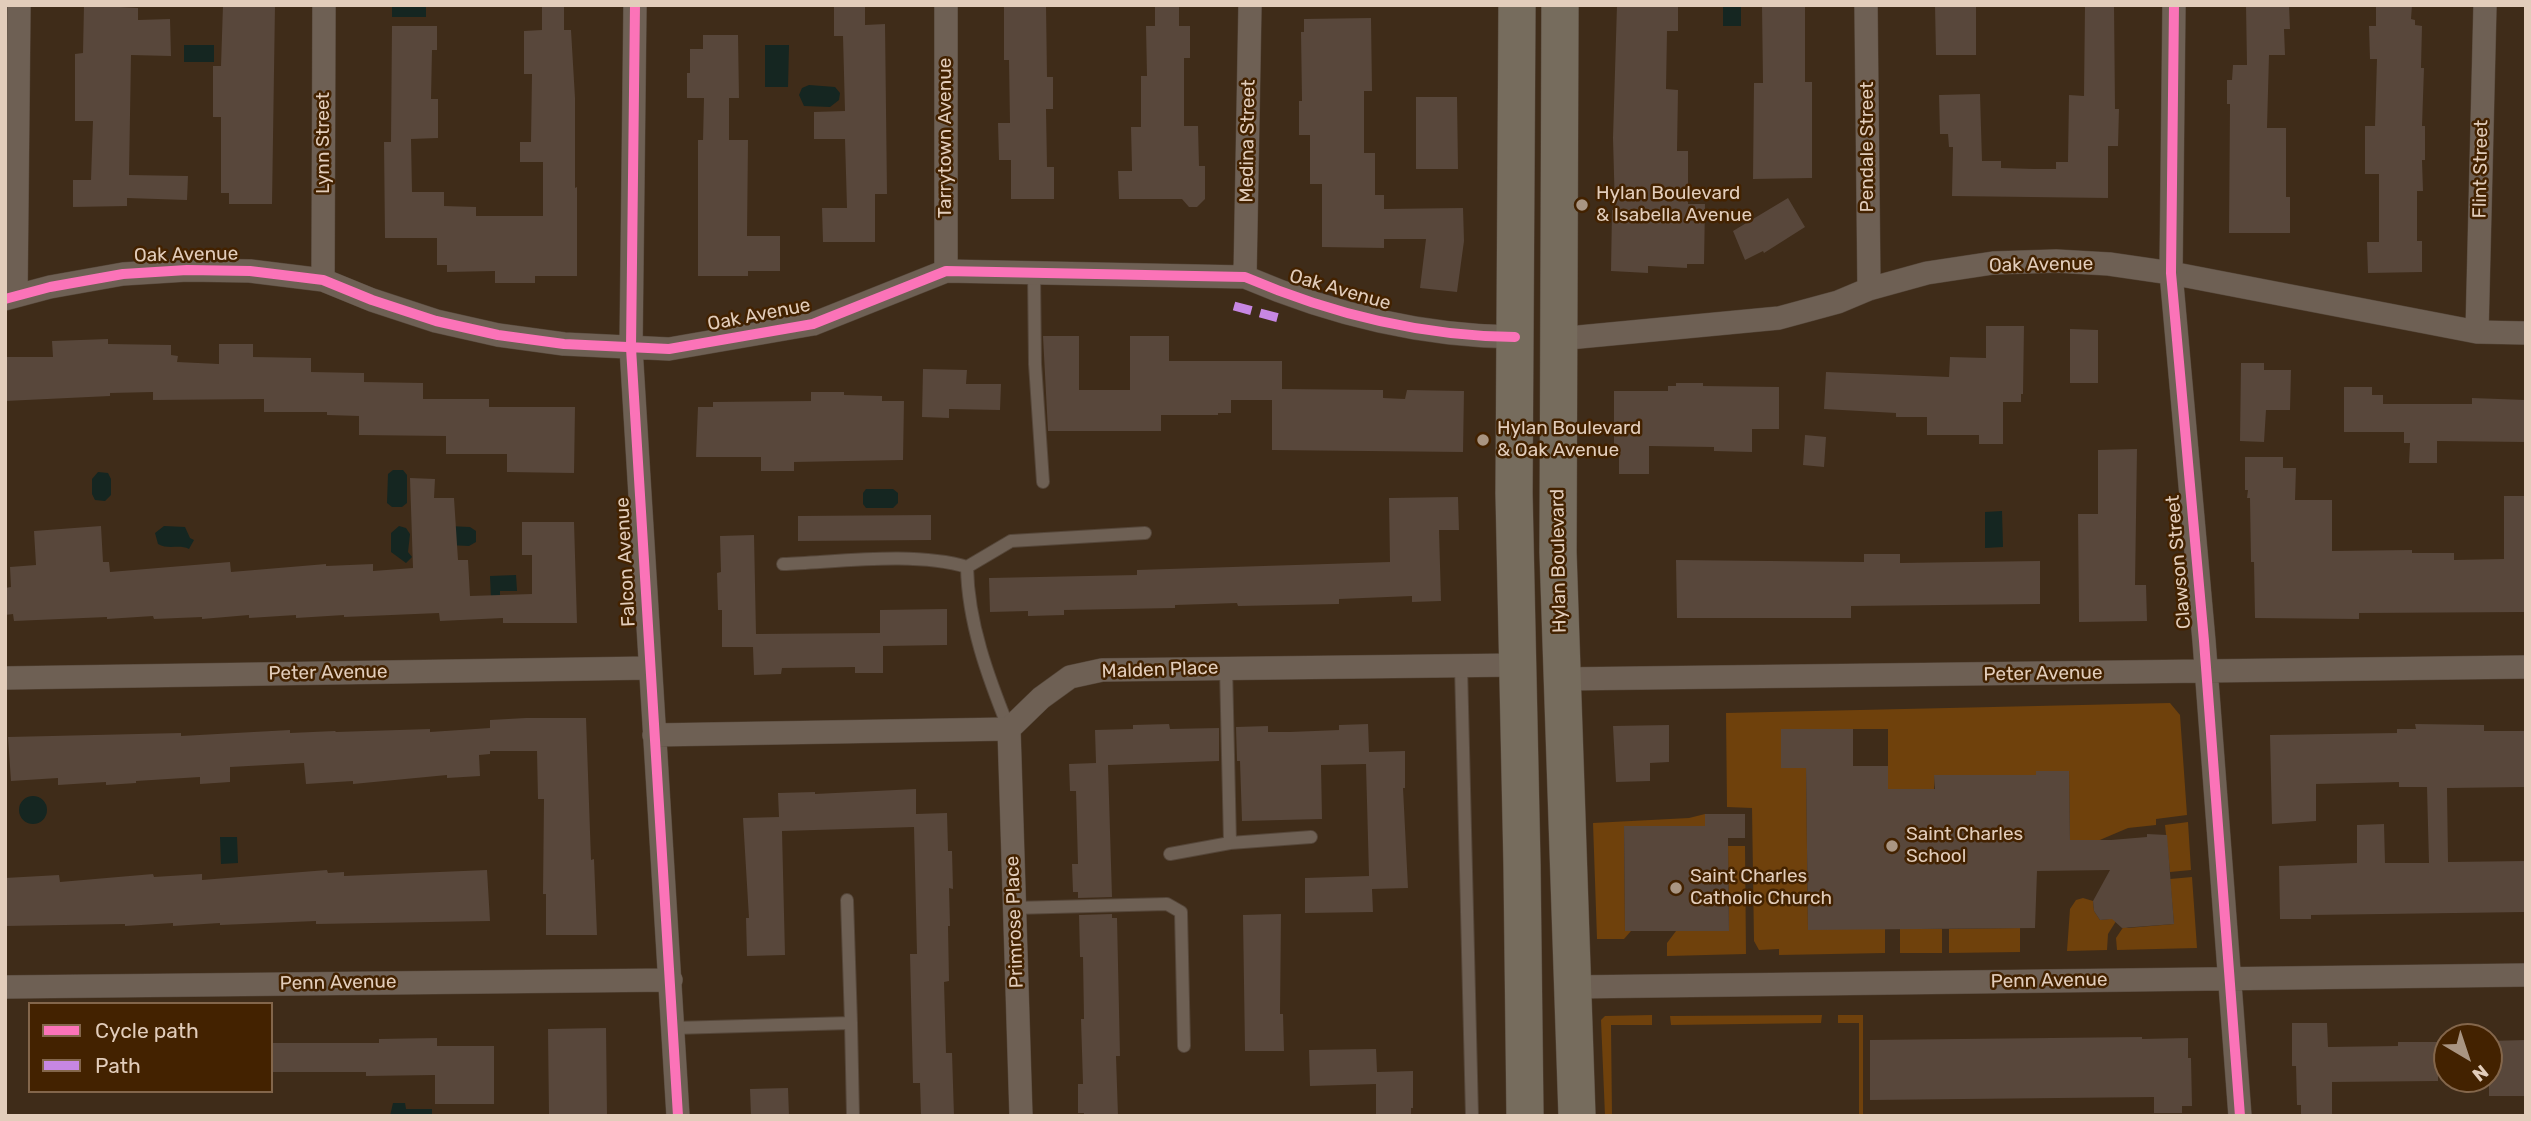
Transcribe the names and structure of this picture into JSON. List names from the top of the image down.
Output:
{
  "streets": {
    "main road": ["Hylan Boulevard"],
    "street": [
      "Tarrytown Avenue",
      "Medina Street",
      "Lynn Street",
      "Pendale Street",
      "Flint Street",
      "Oak Avenue",
      "Falcon Avenue",
      "Clawson Street",
      "Malden Place",
      "Peter Avenue",
      "Primrose Place",
      "Penn Avenue"
    ]
  },
  "crossings": [
    ["Tarrytown Avenue", "Oak Avenue"],
    ["Medina Street", "Oak Avenue"],
    ["Lynn Street", "Oak Avenue"],
    ["Pendale Street", "Oak Avenue"],
    ["Flint Street", "Oak Avenue"],
    ["Oak Avenue", "Hylan Boulevard"],
    ["Oak Avenue", "Falcon Avenue"],
    ["Oak Avenue", "Clawson Street"],
    ["Hylan Boulevard", "Peter Avenue"],
    ["Hylan Boulevard", "Penn Avenue"],
    ["Falcon Avenue", "Peter Avenue"],
    ["Falcon Avenue", "Penn Avenue"],
    ["Clawson Street", "Peter Avenue"],
    ["Clawson Street", "Penn Avenue"],
    ["Malden Place", "Primrose Place"]
  ],
  "places": [
    "Hylan Boulevard & Isabella Avenue",
    "Hylan Boulevard & Oak Avenue",
    "Saint Charles School",
    "Saint Charles Catholic Church"
  ],
  "legend": ["Cycle path", "Path"],
  "north": "bottom right"
}
